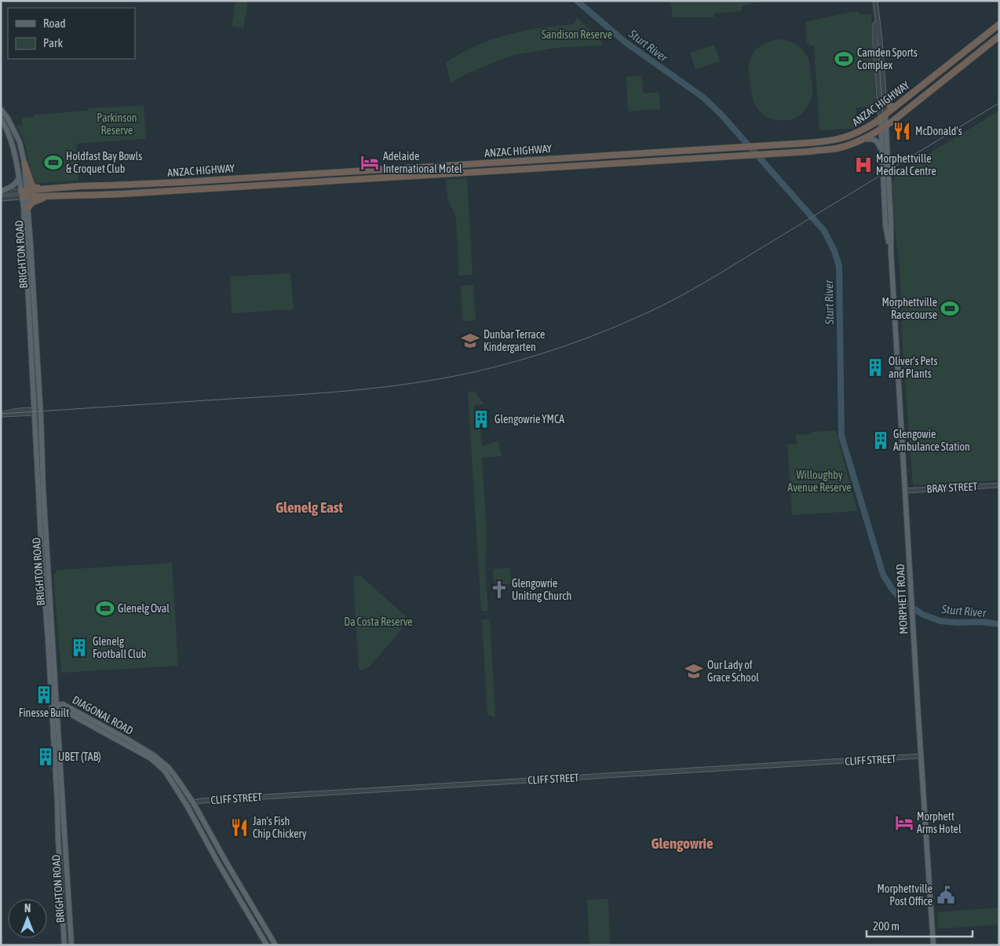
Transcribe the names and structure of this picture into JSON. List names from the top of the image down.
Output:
{
  "streets": {
    "highway": ["ANZAC HIGHWAY"],
    "main road": ["BRIGHTON ROAD", "MORPHETT ROAD", "DIAGONAL ROAD"],
    "street": ["BRAY STREET", "CLIFF STREET"]
  },
  "crossings": [
    ["ANZAC HIGHWAY", "BRIGHTON ROAD"],
    ["ANZAC HIGHWAY", "MORPHETT ROAD"],
    ["BRIGHTON ROAD", "DIAGONAL ROAD"],
    ["BRAY STREET", "MORPHETT ROAD"],
    ["MORPHETT ROAD", "CLIFF STREET"],
    ["DIAGONAL ROAD", "CLIFF STREET"]
  ],
  "districts": ["Glenelg East", "Glengowrie"],
  "water": ["Sturt River"],
  "parks": [
    "Sandison Reserve",
    "Parkinson Reserve",
    "Willoughby Avenue Reserve",
    "Da Costa Reserve"
  ],
  "places": {
    "sports": [
      "Camden Sports Complex",
      "Holdfast Bay Bowls & Croquet Club",
      "Morphettville Racecourse",
      "Glenelg Oval"
    ],
    "restaurant": ["McDonald's", "Jan's Fish Chip Chickery"],
    "hotel": ["Adelaide International Motel", "Morphett Arms Hotel"],
    "hospital": ["Morphettville Medical Centre"],
    "school or university": ["Dunbar Terrace Kindergarten", "Our Lady of Grace School"],
    "building": [
      "Oliver's Pets and Plants",
      "Glengowrie YMCA",
      "Glengowie Ambulance Station",
      "Glenelg Football Club",
      "Finesse Built",
      "UBET (TAB)"
    ],
    "church": ["Glengowrie Uniting Church"],
    "public building": ["Morphettville Post Office"]
  },
  "legend": ["Road", "Park"],
  "scale_bar": "200 m",
  "north": "top"
}
